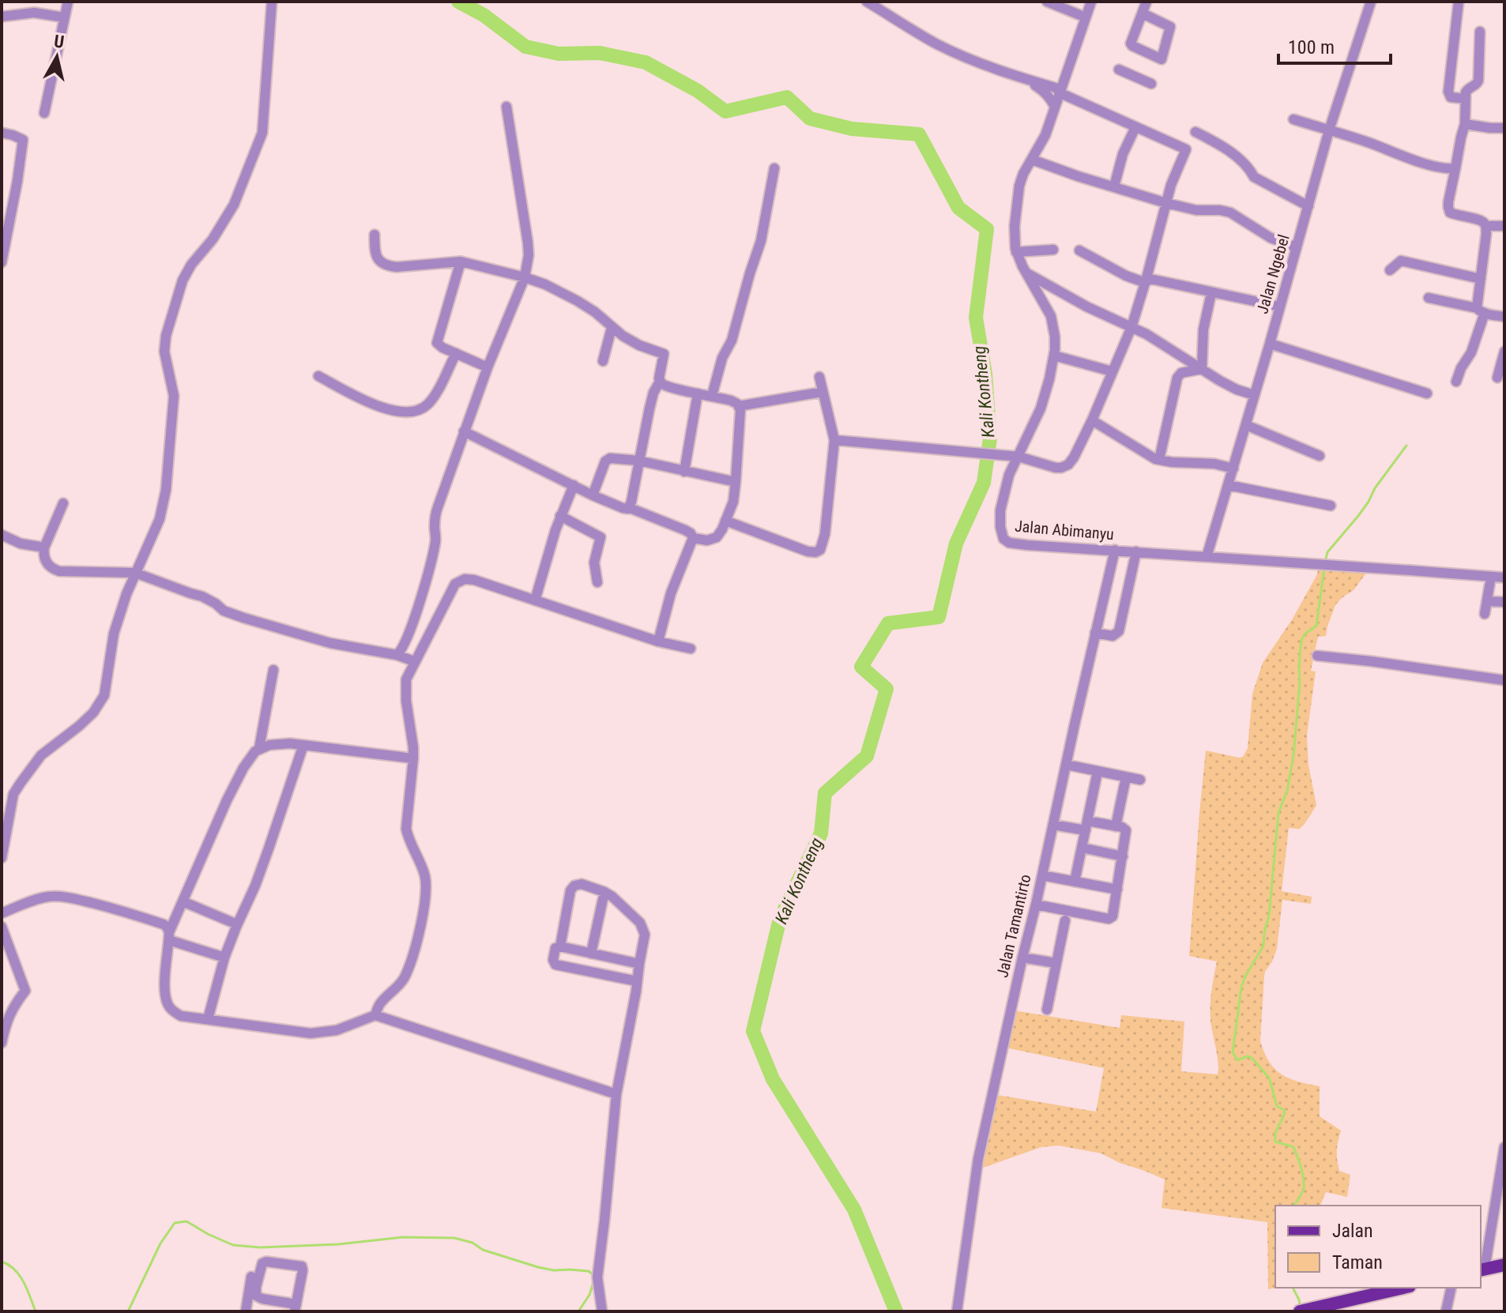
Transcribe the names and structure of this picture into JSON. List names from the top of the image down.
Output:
{
  "streets": {
    "street": ["Jalan Ngebel", "Jalan Abimanyu", "Jalan Tamantirto"]
  },
  "crossings": [
    ["Jalan Ngebel", "Jalan Abimanyu"],
    ["Jalan Abimanyu", "Jalan Tamantirto"]
  ],
  "water": ["Kali Kontheng"],
  "legend": ["Jalan", "Taman"],
  "scale_bar": "100 m",
  "north": "top"
}
